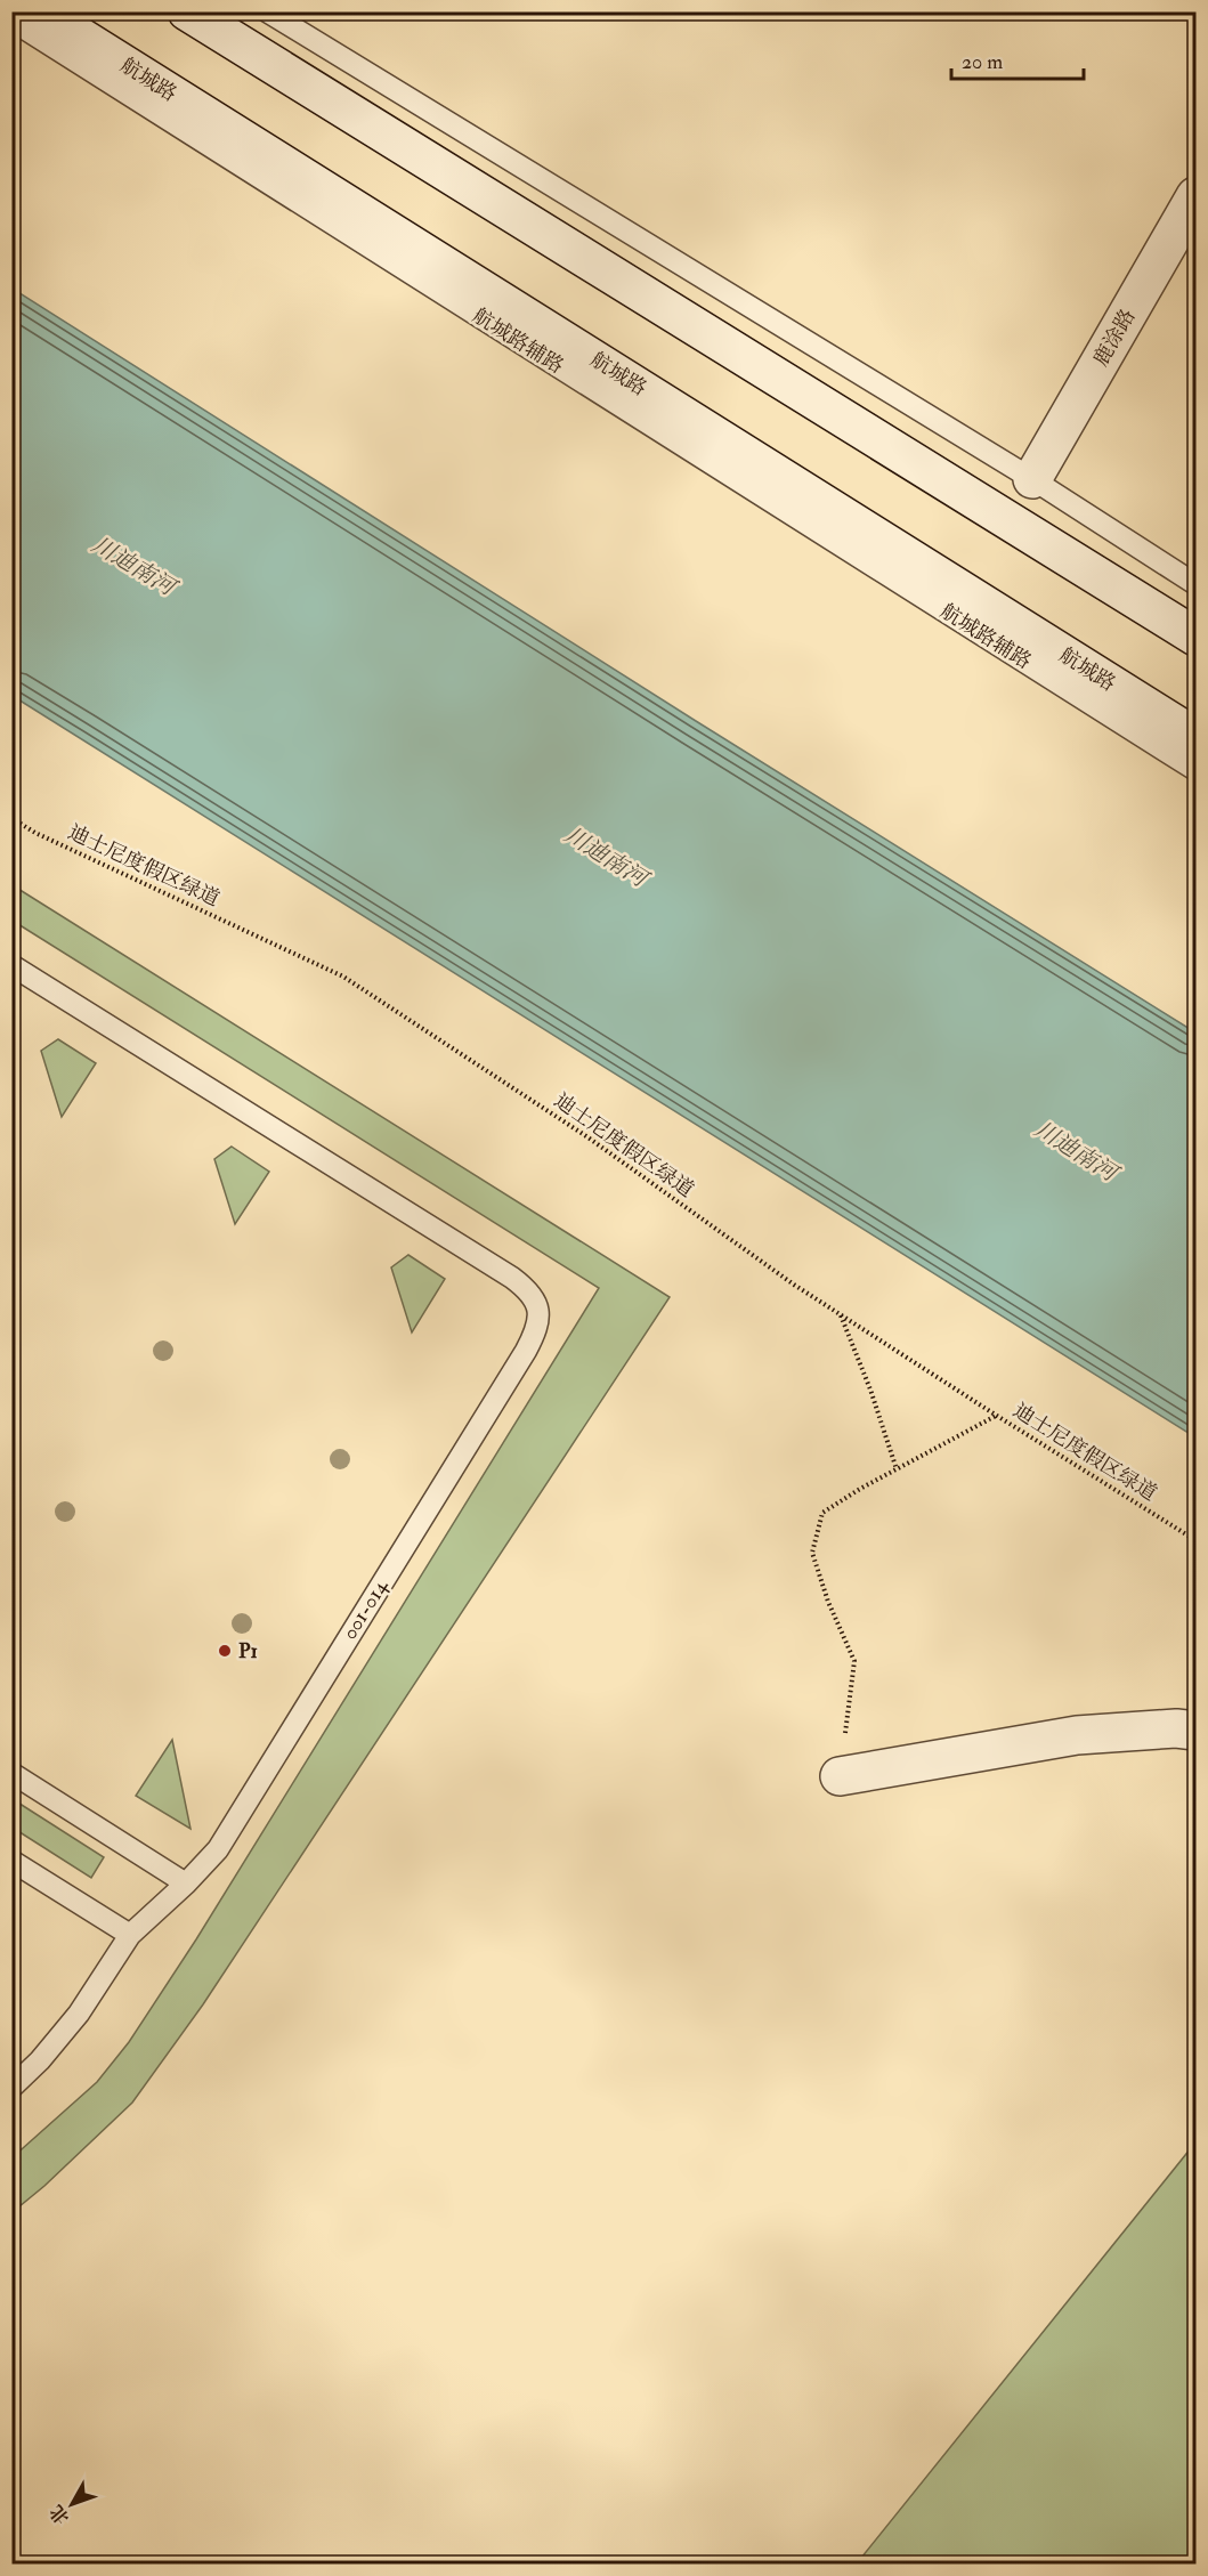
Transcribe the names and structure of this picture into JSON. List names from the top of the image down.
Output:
{
  "streets": {
    "main road": ["航城路", "鹿涂路"],
    "lane": ["航城路辅路", "001-014"],
    "path": ["迪士尼度假区绿道"]
  },
  "water": ["川迪南河"],
  "places": ["P1"],
  "scale_bar": "20 m",
  "north": "bottom left"
}
